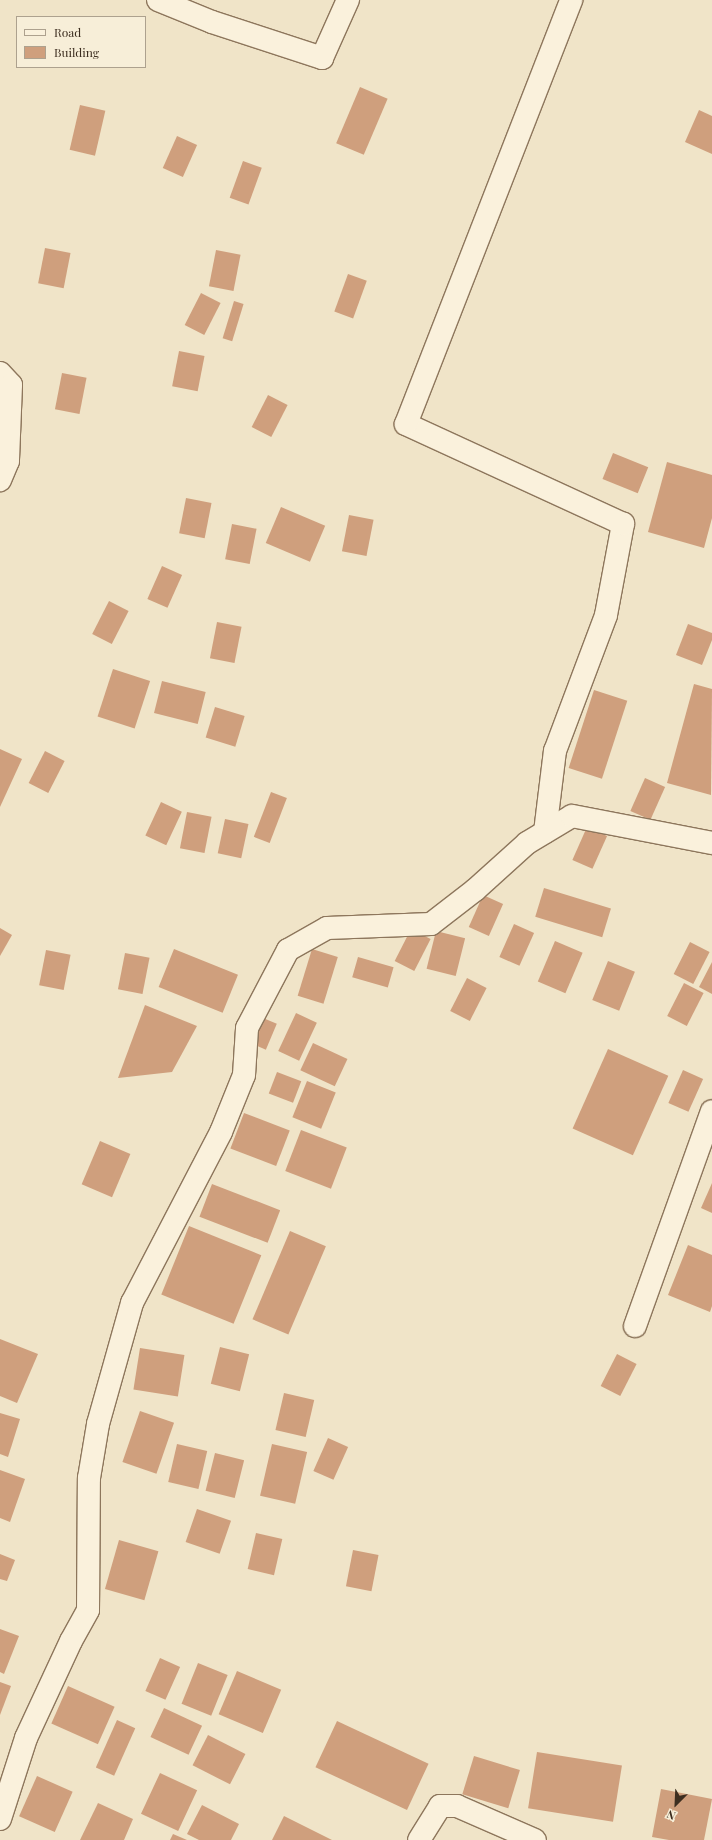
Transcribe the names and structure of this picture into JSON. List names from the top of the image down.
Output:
{
  "legend": ["Road", "Building"],
  "north": "bottom left"
}
